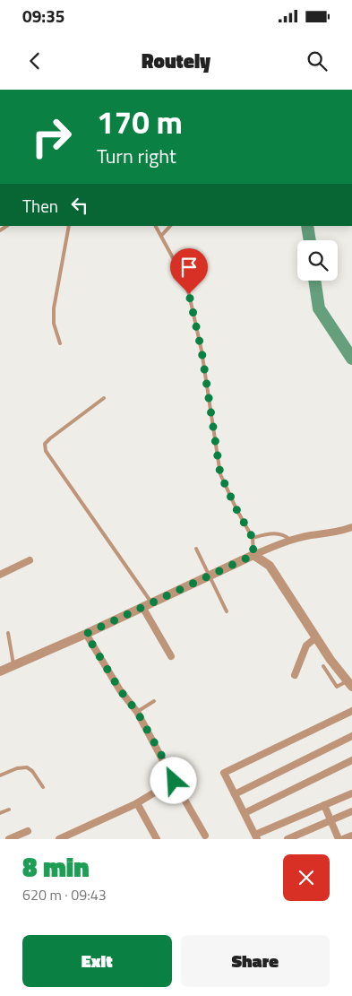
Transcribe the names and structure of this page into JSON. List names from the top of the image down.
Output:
{
  "page": {
    "status": "09:35",
    "header": "Routely",
    "turn": ["170 m", "Turn right"],
    "then": "Then",
    "heading": ["8 min", "620 m · 09:43"],
    "buttons": ["Exit", "Share"]
  }
}
